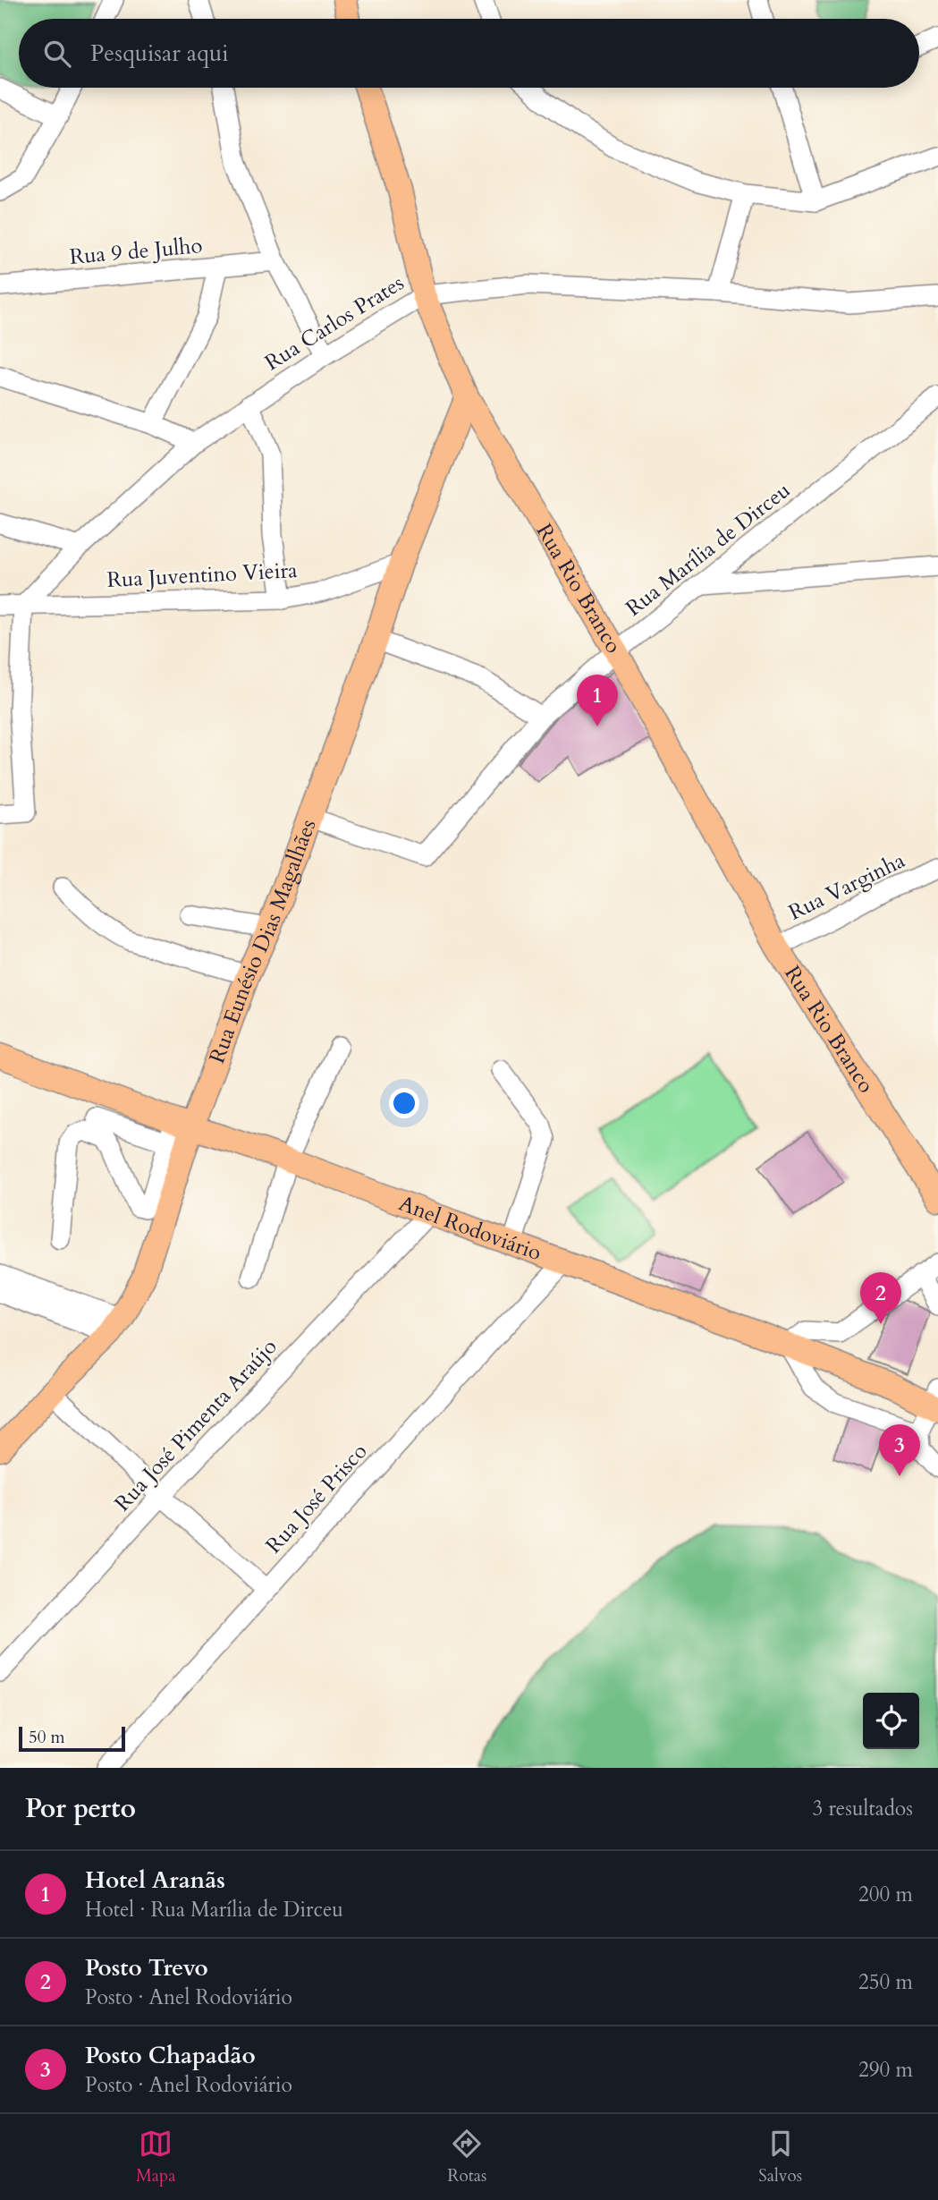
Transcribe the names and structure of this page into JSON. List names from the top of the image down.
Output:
{
  "streets": {
    "main road": ["Rua Rio Branco", "Rua Eunésio Dias Magalhães", "Anel Rodoviário"],
    "street": [
      "Rua 9 de Julho",
      "Rua Carlos Prates",
      "Rua Marília de Dirceu",
      "Rua Juventino Vieira",
      "Rua Varginha",
      "Rua José Pimenta Araújo",
      "Rua José Prisco"
    ]
  },
  "crossings": [
    ["Rua Carlos Prates", "Rua Juventino Vieira"],
    ["Rua Carlos Prates", "Rua Rio Branco"],
    ["Rua Marília de Dirceu", "Rua Rio Branco"],
    ["Rua Marília de Dirceu", "Rua Eunésio Dias Magalhães"],
    ["Rua Juventino Vieira", "Rua Eunésio Dias Magalhães"],
    ["Rua Rio Branco", "Rua Varginha"],
    ["Rua Rio Branco", "Rua Eunésio Dias Magalhães"],
    ["Rua Eunésio Dias Magalhães", "Anel Rodoviário"],
    ["Anel Rodoviário", "Rua José Pimenta Araújo"],
    ["Anel Rodoviário", "Rua José Prisco"]
  ],
  "scale_bar": "50 m",
  "page": {
    "search": "Pesquisar aqui",
    "pins": ["1", "2", "3"],
    "scale": "50 m",
    "heading": ["Por perto", "3 resultados"],
    "list": [
      {
        "mark": "1",
        "name": "Hotel Aranãs",
        "note": "Hotel · Rua Marília de Dirceu",
        "value": "200 m"
      },
      {
        "mark": "2",
        "name": "Posto Trevo",
        "note": "Posto · Anel Rodoviário",
        "value": "250 m"
      },
      {
        "mark": "3",
        "name": "Posto Chapadão",
        "note": "Posto · Anel Rodoviário",
        "value": "290 m"
      }
    ],
    "nav": ["Mapa", "Rotas", "Salvos"]
  }
}
